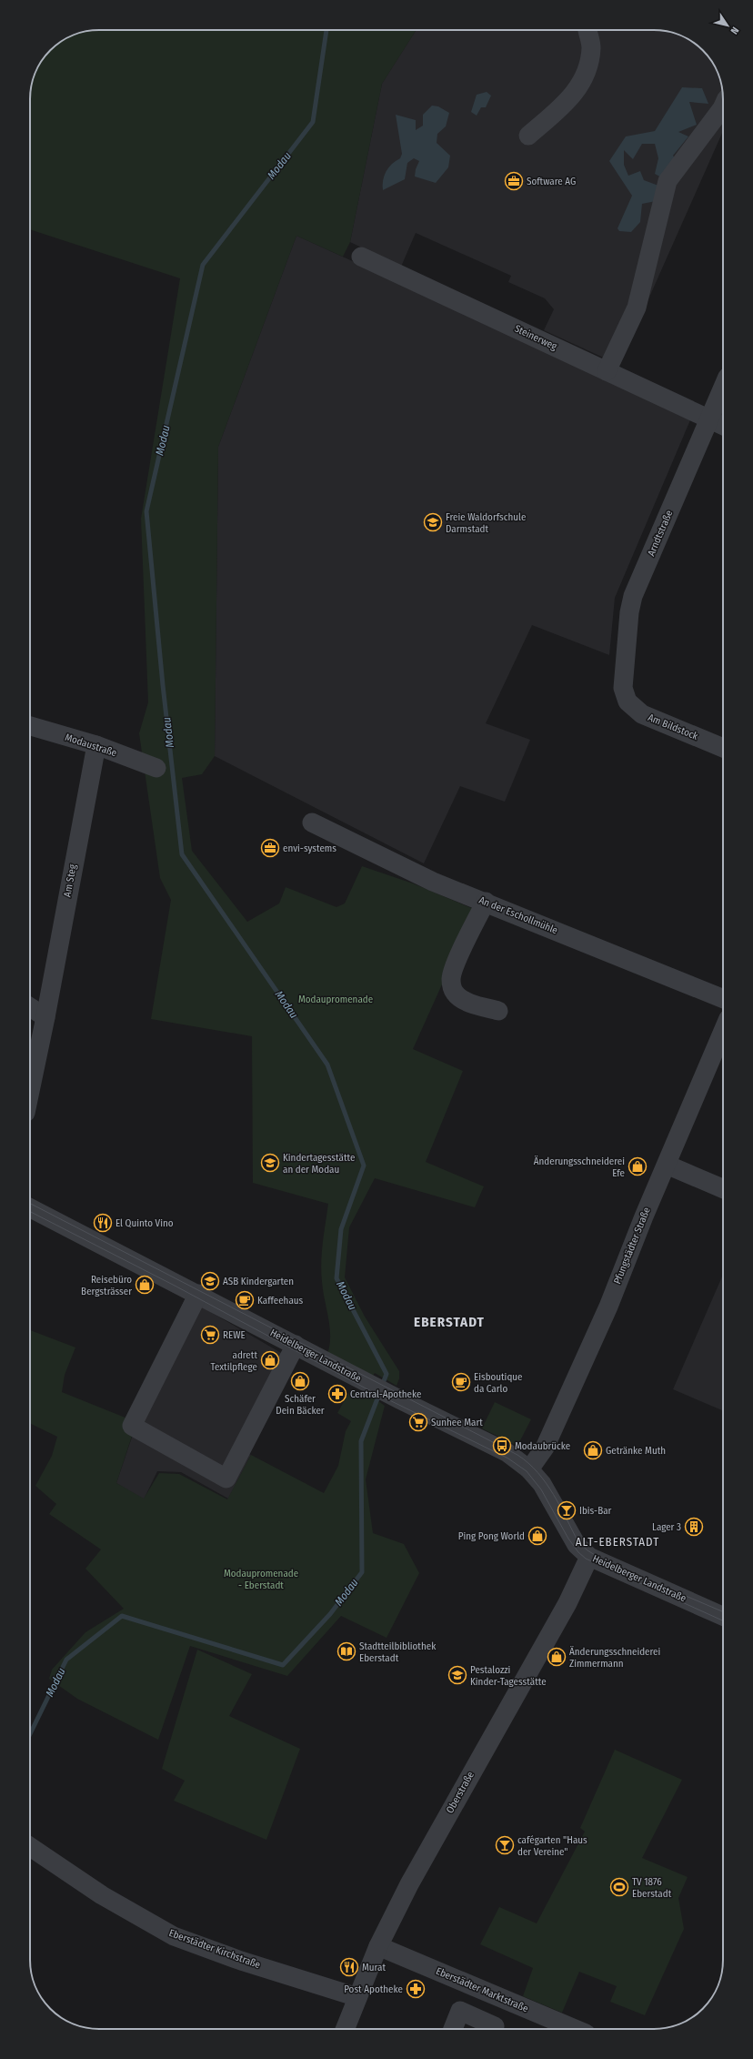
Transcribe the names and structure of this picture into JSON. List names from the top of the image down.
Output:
{
  "streets": {
    "street": [
      "Steinerweg",
      "Arndtstraße",
      "Am Bildstock",
      "Modaustraße",
      "Am Steg",
      "An der Eschollmühle",
      "Pfungstädter Straße",
      "Heidelberger Landstraße",
      "Oberstraße",
      "Eberstädter Kirchstraße",
      "Eberstädter Marktstraße"
    ]
  },
  "crossings": [
    ["Steinerweg", "Arndtstraße"],
    ["Arndtstraße", "Am Bildstock"],
    ["Modaustraße", "Am Steg"],
    ["Pfungstädter Straße", "Heidelberger Landstraße"],
    ["Heidelberger Landstraße", "Oberstraße"],
    ["Oberstraße", "Eberstädter Kirchstraße"],
    ["Oberstraße", "Eberstädter Marktstraße"]
  ],
  "districts": ["EBERSTADT", "ALT-EBERSTADT"],
  "water": ["Modau"],
  "parks": ["Modaupromenade", "Modaupromenade - Eberstadt"],
  "places": {
    "office": ["Software AG", "envi-systems"],
    "school or university": [
      "Freie Waldorfschule Darmstadt",
      "Kindertagesstätte an der Modau",
      "ASB Kindergarten",
      "Pestalozzi Kinder-Tagesstätte"
    ],
    "shop": [
      "Änderungsschneiderei Efe",
      "Reisebüro Bergsträsser",
      "adrett Textilpflege",
      "Schäfer Dein Bäcker",
      "Getränke Muth",
      "Ping Pong World",
      "Änderungsschneiderei Zimmermann"
    ],
    "restaurant": ["El Quinto Vino", "Murat"],
    "cafe": ["Kaffeehaus", "Eisboutique da Carlo"],
    "supermarket": ["REWE", "Sunhee Mart"],
    "pharmacy": ["Central-Apotheke", "Post Apotheke"],
    "bus stop": ["Modaubrücke"],
    "bar": ["Ibis-Bar", "cafégarten \"Haus der Vereine\""],
    "building": ["Lager 3"],
    "library": ["Stadtteilbibliothek Eberstadt"],
    "sports": ["TV 1876 Eberstadt"]
  },
  "north": "bottom right"
}
